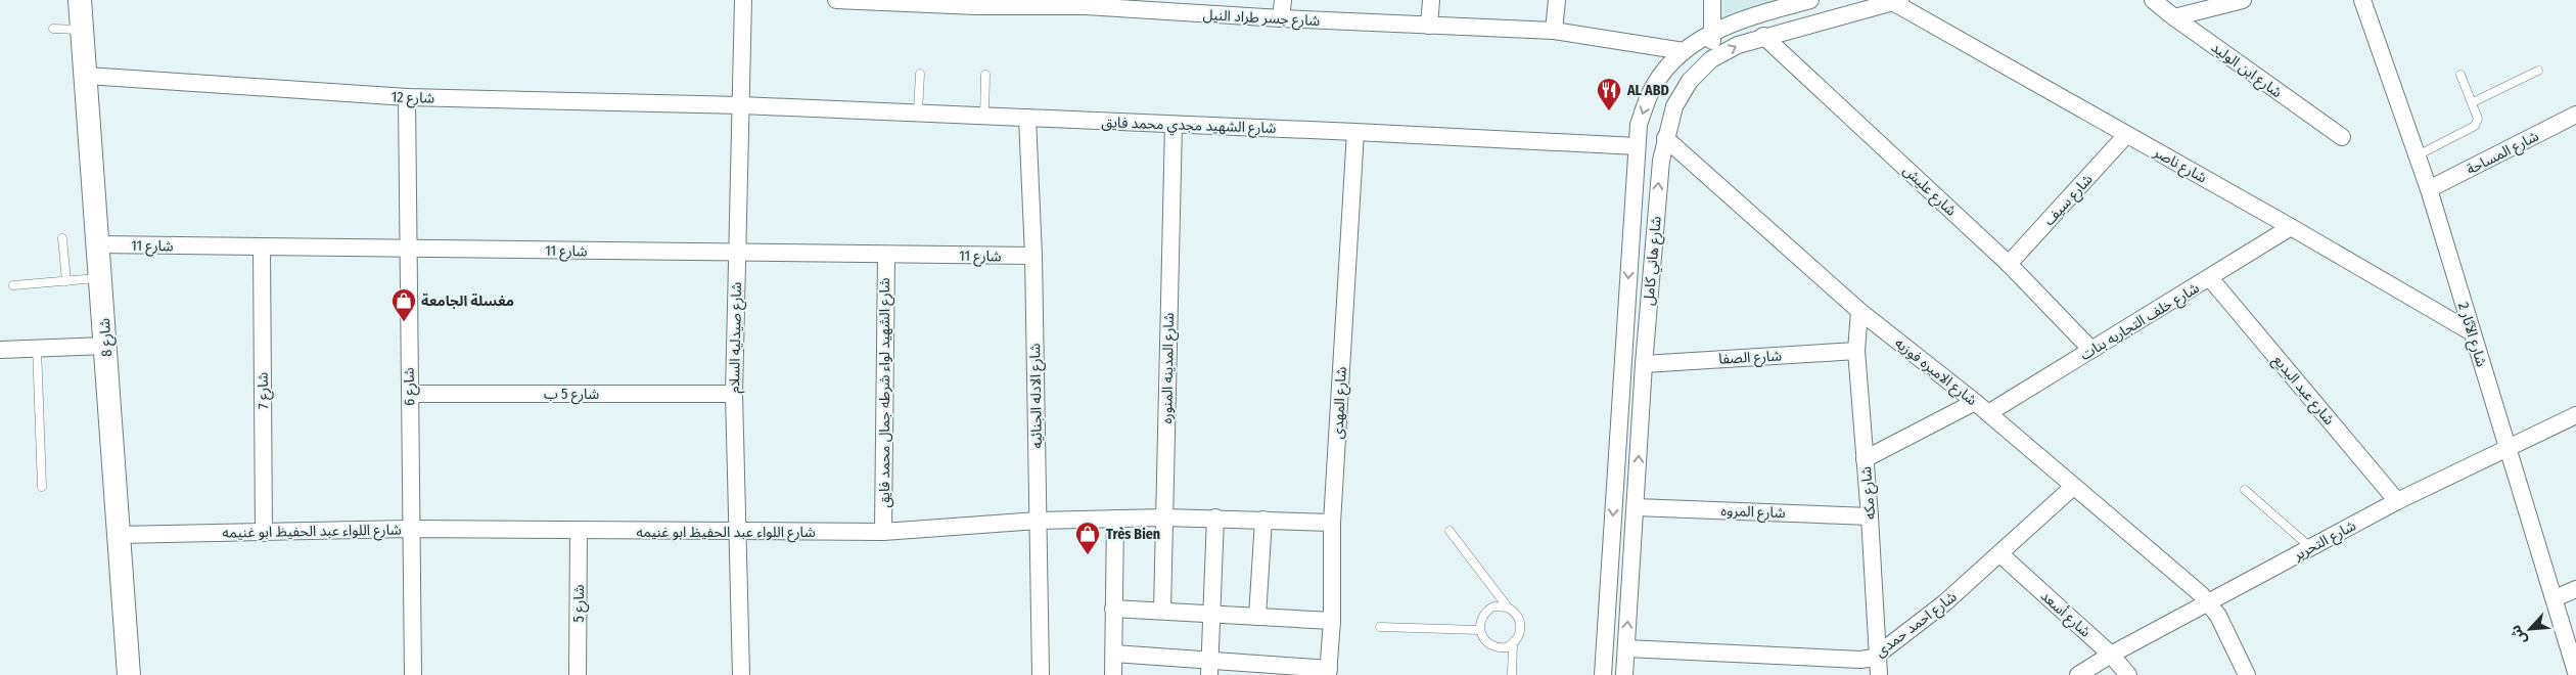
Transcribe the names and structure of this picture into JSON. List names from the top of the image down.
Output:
{
  "streets": {
    "street": [
      "شارع جسر طراد النيل",
      "شارع ابن الوليد",
      "شارع 12",
      "شارع الشهيد مجدي محمد فايق",
      "شارع المساحة",
      "شارع ناصر",
      "شارع عليش",
      "شارع سيف",
      "شارع 11",
      "شارع هاني كامل",
      "شارع خلف التجاريه بنات",
      "شارع الآثار 2",
      "شارع 8",
      "شارع صيدليه السلام",
      "شارع الصفا",
      "شارع المدينه المنوره",
      "شارع الاميره فوزيه",
      "شارع 6",
      "شارع عبد البديع",
      "شارع 7",
      "شارع الشهيد لواء شرطه جمال محمد فايق",
      "شارع 5 ب",
      "شارع الادله الجنائيه",
      "شارع المهدى",
      "شارع مكه",
      "شارع المروه",
      "شارع اللواء عبد الحفيظ ابو غنيمه",
      "شارع التحرير",
      "شارع 5",
      "شارع أسعد",
      "شارع احمد حمدى"
    ]
  },
  "crossings": [
    ["شارع جسر طراد النيل", "شارع هاني كامل"],
    ["شارع 12", "شارع الشهيد مجدي محمد فايق"],
    ["شارع 12", "شارع 8"],
    ["شارع 12", "شارع صيدليه السلام"],
    ["شارع 12", "شارع 6"],
    ["شارع الشهيد مجدي محمد فايق", "شارع هاني كامل"],
    ["شارع الشهيد مجدي محمد فايق", "شارع صيدليه السلام"],
    ["شارع الشهيد مجدي محمد فايق", "شارع المدينه المنوره"],
    ["شارع الشهيد مجدي محمد فايق", "شارع الادله الجنائيه"],
    ["شارع الشهيد مجدي محمد فايق", "شارع المهدى"],
    ["شارع المساحة", "شارع الآثار 2"],
    ["شارع ناصر", "شارع سيف"],
    ["شارع ناصر", "شارع هاني كامل"],
    ["شارع ناصر", "شارع خلف التجاريه بنات"],
    ["شارع ناصر", "شارع الآثار 2"],
    ["شارع عليش", "شارع سيف"],
    ["شارع عليش", "شارع هاني كامل"],
    ["شارع عليش", "شارع خلف التجاريه بنات"],
    ["شارع 11", "شارع 8"],
    ["شارع 11", "شارع صيدليه السلام"],
    ["شارع 11", "شارع 6"],
    ["شارع 11", "شارع 7"],
    ["شارع 11", "شارع الشهيد لواء شرطه جمال محمد فايق"],
    ["شارع 11", "شارع الادله الجنائيه"],
    ["شارع هاني كامل", "شارع الصفا"],
    ["شارع هاني كامل", "شارع الاميره فوزيه"],
    ["شارع هاني كامل", "شارع المروه"],
    ["شارع هاني كامل", "شارع احمد حمدى"],
    ["شارع خلف التجاريه بنات", "شارع الاميره فوزيه"],
    ["شارع خلف التجاريه بنات", "شارع عبد البديع"],
    ["شارع الآثار 2", "شارع التحرير"],
    ["شارع 8", "شارع اللواء عبد الحفيظ ابو غنيمه"],
    ["شارع صيدليه السلام", "شارع 5 ب"],
    ["شارع صيدليه السلام", "شارع اللواء عبد الحفيظ ابو غنيمه"],
    ["شارع الصفا", "شارع مكه"],
    ["شارع المدينه المنوره", "شارع اللواء عبد الحفيظ ابو غنيمه"],
    ["شارع الاميره فوزيه", "شارع مكه"],
    ["شارع الاميره فوزيه", "شارع التحرير"],
    ["شارع الاميره فوزيه", "شارع احمد حمدى"],
    ["شارع 6", "شارع 5 ب"],
    ["شارع 6", "شارع اللواء عبد الحفيظ ابو غنيمه"],
    ["شارع عبد البديع", "شارع التحرير"],
    ["شارع 7", "شارع اللواء عبد الحفيظ ابو غنيمه"],
    ["شارع الشهيد لواء شرطه جمال محمد فايق", "شارع اللواء عبد الحفيظ ابو غنيمه"],
    ["شارع الادله الجنائيه", "شارع اللواء عبد الحفيظ ابو غنيمه"],
    ["شارع المهدى", "شارع اللواء عبد الحفيظ ابو غنيمه"],
    ["شارع مكه", "شارع المروه"],
    ["شارع مكه", "شارع احمد حمدى"],
    ["شارع اللواء عبد الحفيظ ابو غنيمه", "شارع 5"],
    ["شارع التحرير", "شارع أسعد"],
    ["شارع أسعد", "شارع احمد حمدى"]
  ],
  "places": {
    "restaurant": ["AL ABD"],
    "shop": ["مغسلة الجامعة", "Très Bien"]
  },
  "north": "bottom left"
}
